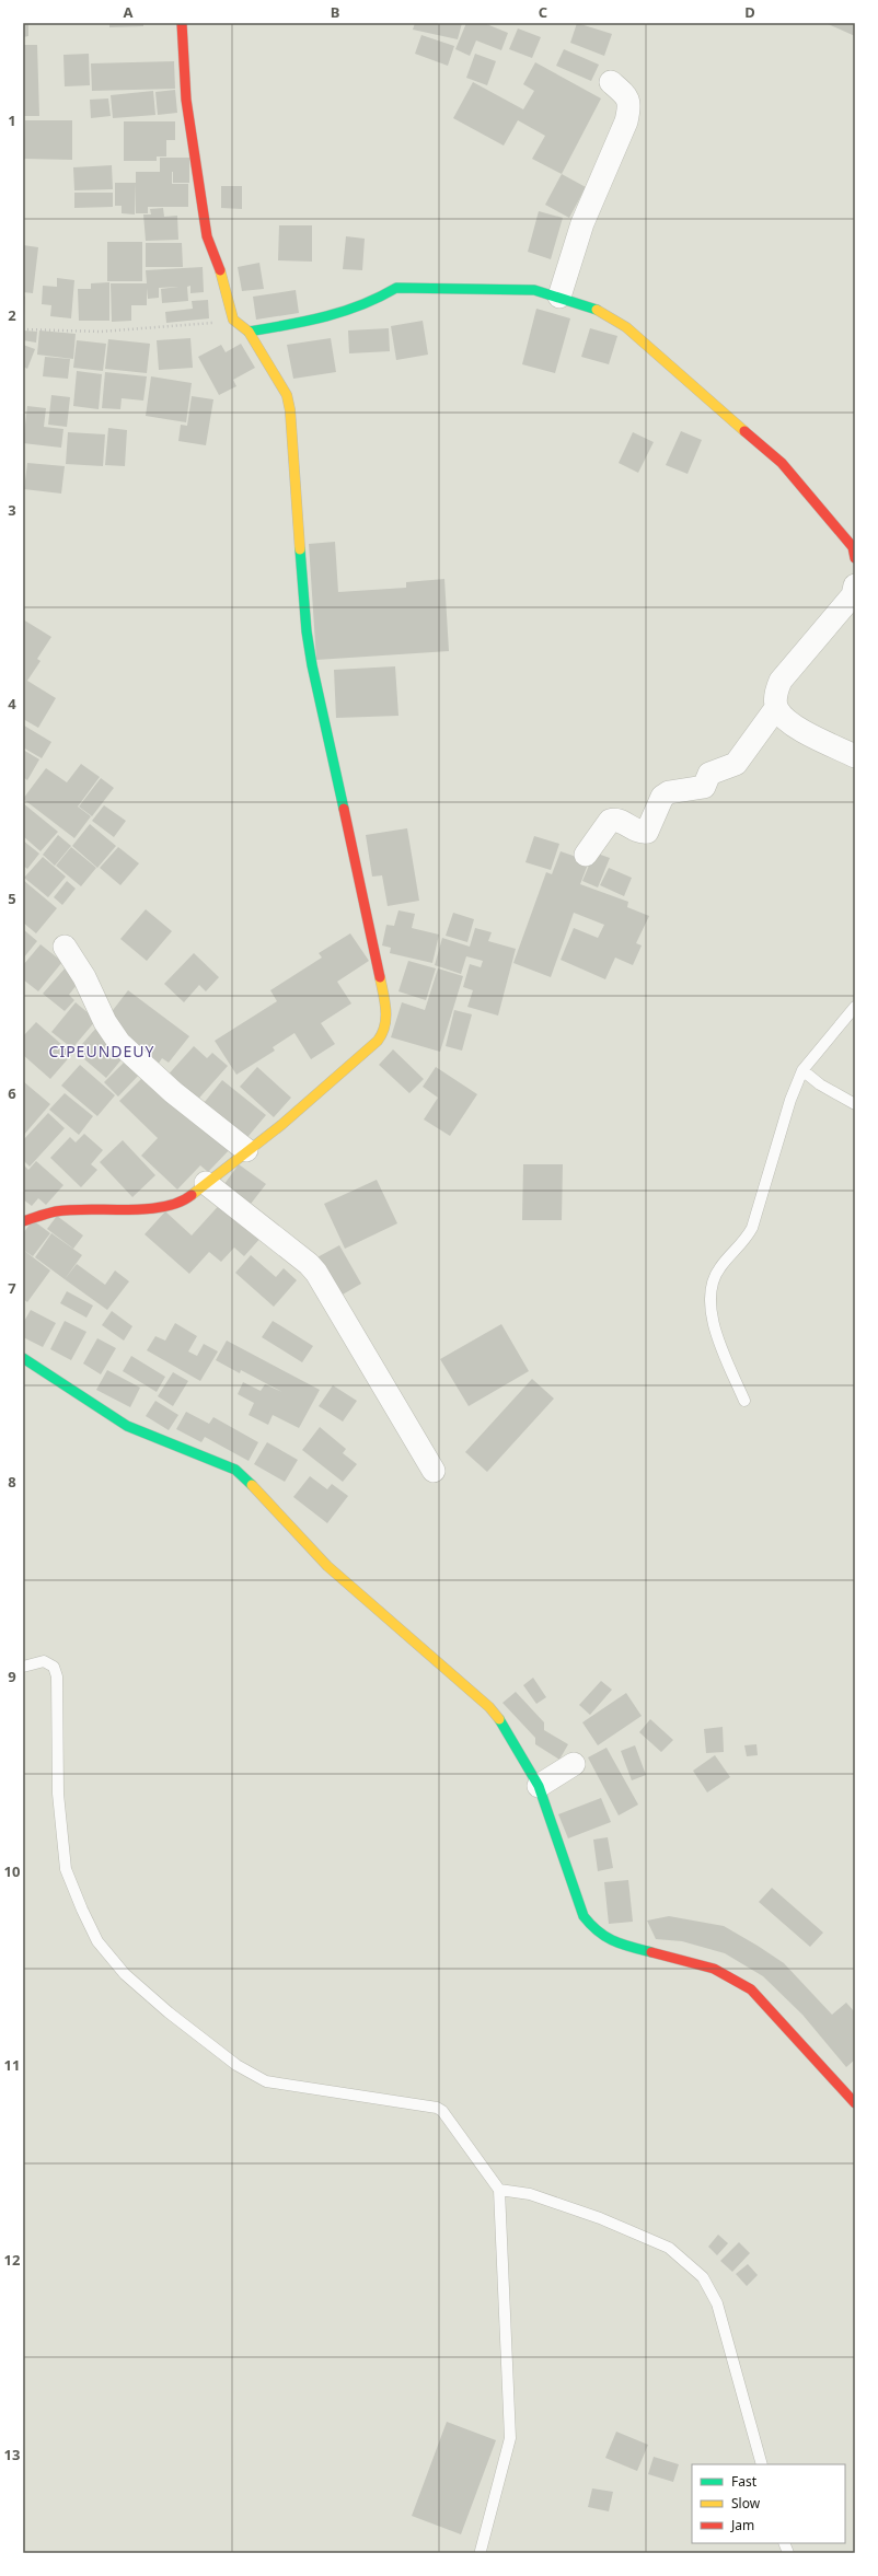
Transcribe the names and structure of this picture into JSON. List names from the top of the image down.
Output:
{
  "districts": ["CIPEUNDEUY"],
  "legend": ["Fast", "Slow", "Jam"],
  "grid": {
    "columns": [
      "A",
      "B",
      "C",
      "D"
    ],
    "rows": [
      "1",
      "2",
      "3",
      "4",
      "5",
      "6",
      "7",
      "8",
      "9",
      "10",
      "11",
      "12",
      "13"
    ]
  }
}
